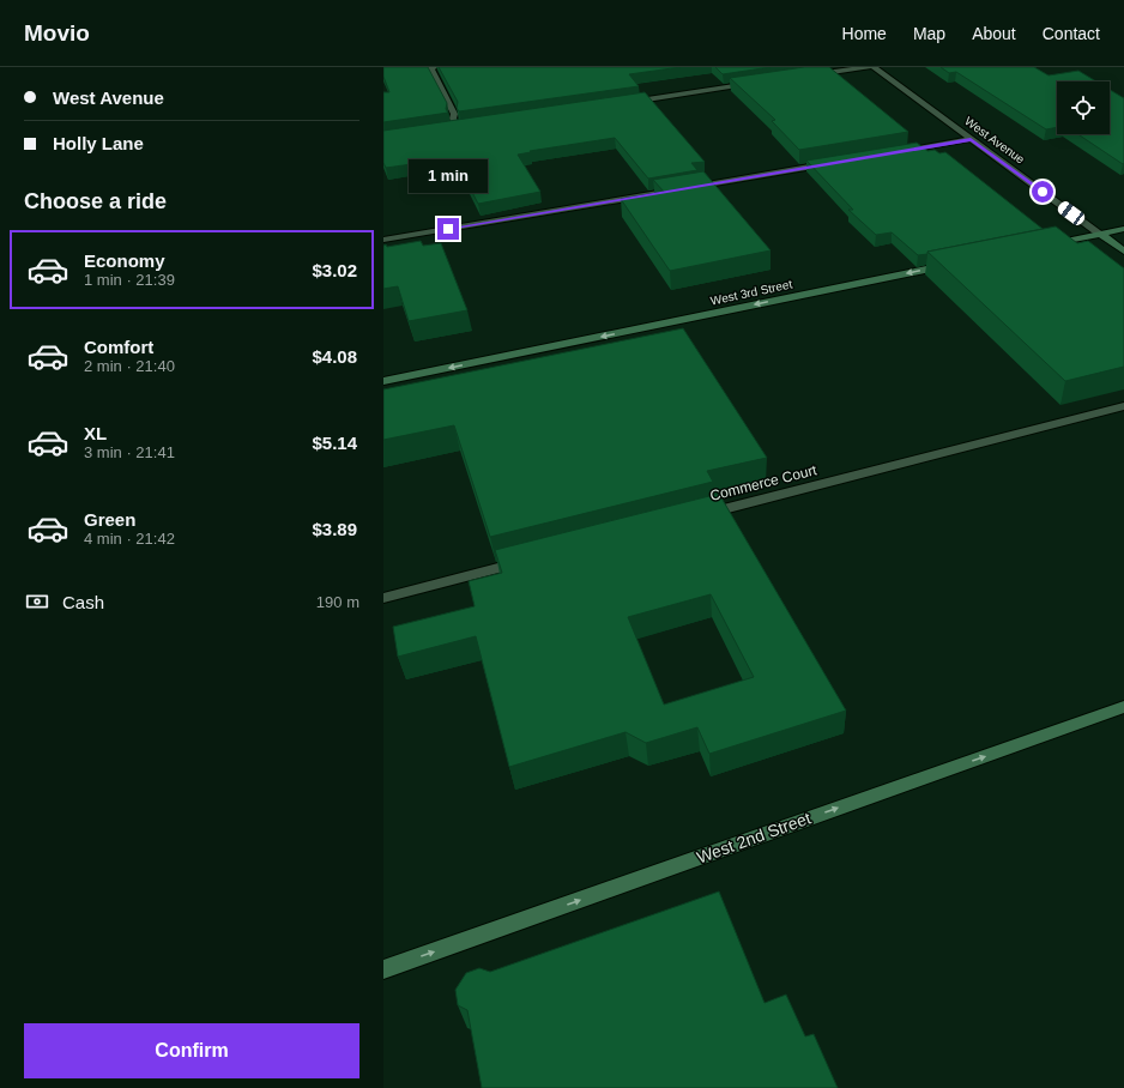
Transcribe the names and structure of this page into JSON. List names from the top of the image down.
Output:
{
  "streets": {
    "main road": ["West Avenue", "West 3rd Street", "West 2nd Street"],
    "street": ["Commerce Court"]
  },
  "one_way": ["West 3rd Street", "West 2nd Street"],
  "page": {
    "header": "Movio",
    "nav": [
      "Home",
      "Map",
      "About",
      "Contact"
    ],
    "banner": ["West Avenue", "Holly Lane"],
    "bubble": "1 min",
    "heading": "Choose a ride",
    "list": [
      {
        "name": "Economy",
        "note": "1 min · 21:39",
        "value": "$3.02"
      },
      {
        "name": "Comfort",
        "note": "2 min · 21:40",
        "value": "$4.08"
      },
      {
        "name": "XL",
        "note": "3 min · 21:41",
        "value": "$5.14"
      },
      {
        "name": "Green",
        "note": "4 min · 21:42",
        "value": "$3.89"
      }
    ],
    "pay": ["Cash", "190 m"],
    "buttons": "Confirm"
  }
}
